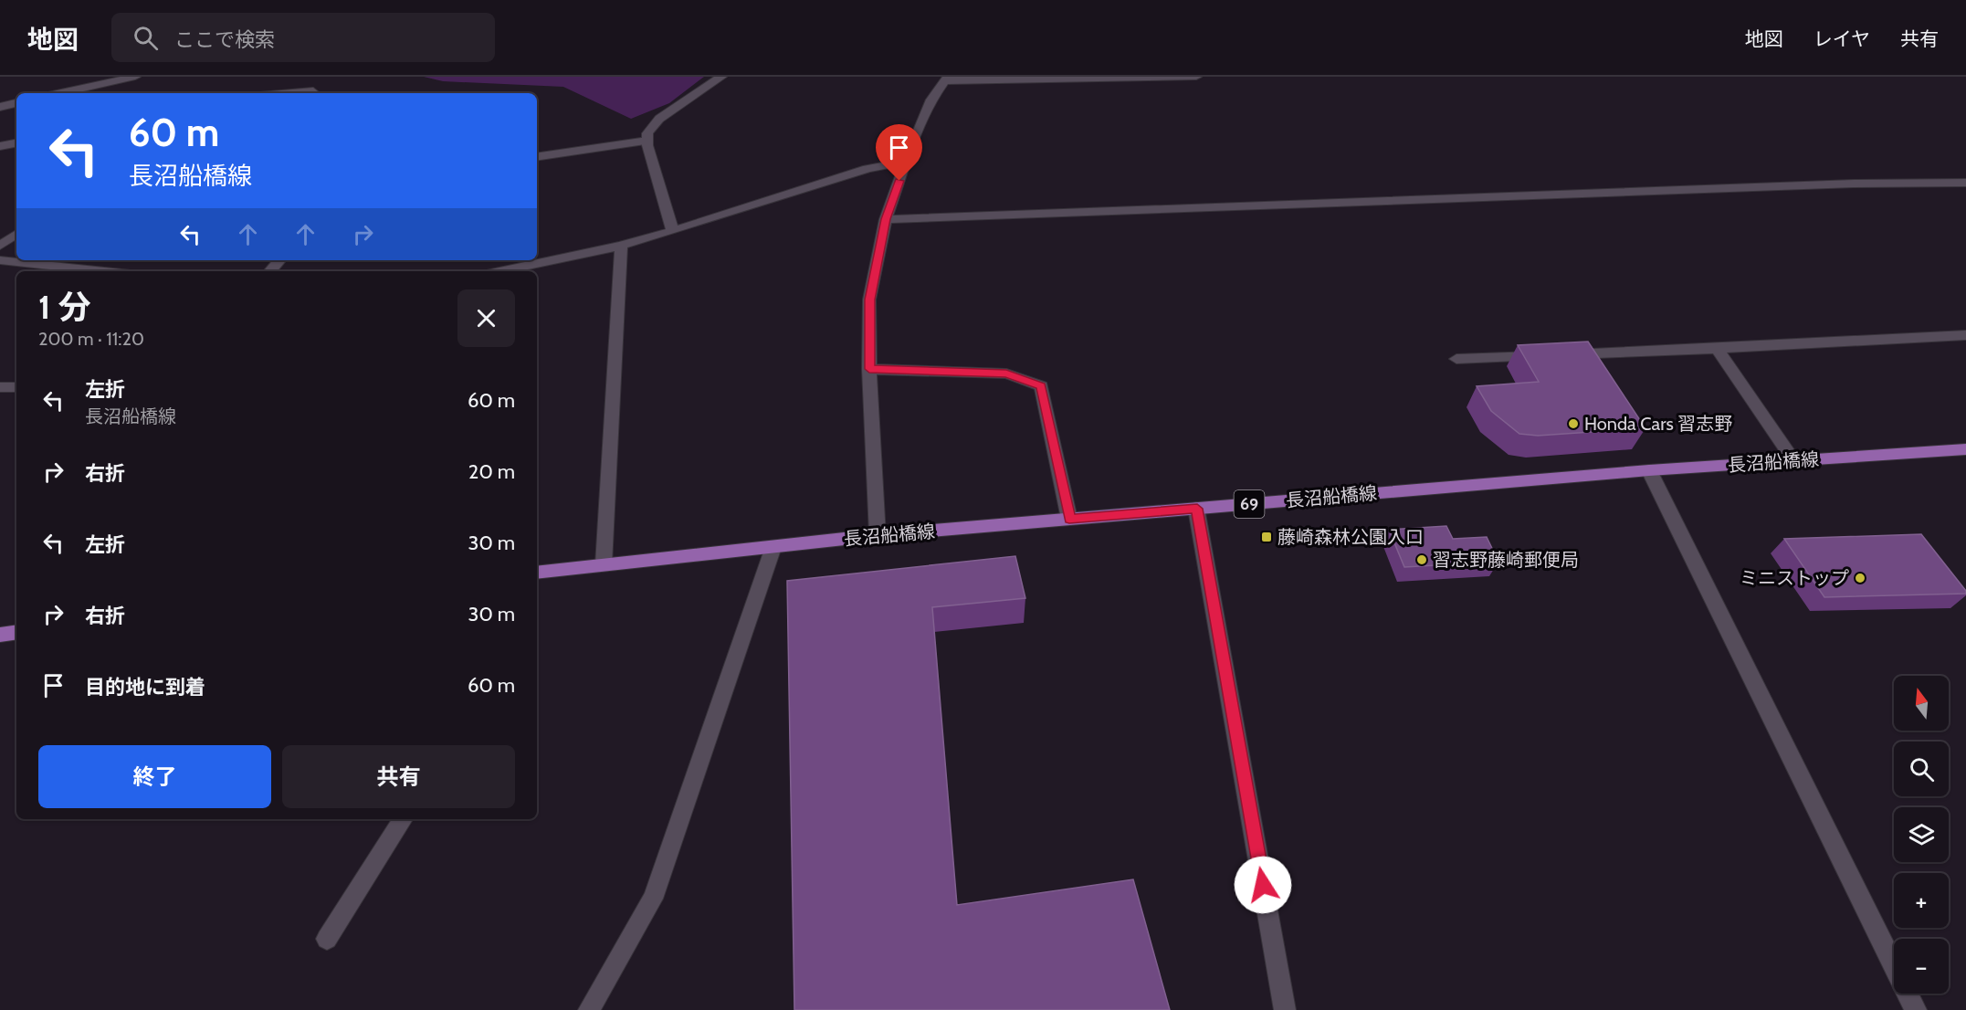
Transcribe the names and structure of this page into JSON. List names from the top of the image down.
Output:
{
  "streets": {
    "main road": ["長沼船橋線", "69"]
  },
  "places": {
    "other": ["Honda Cars 習志野", "習志野藤崎郵便局", "ミニストップ"],
    "transit": ["藤崎森林公園入口"]
  },
  "north": "top",
  "page": {
    "header": "地図",
    "search": "ここで検索",
    "nav": ["地図", "レイヤ", "共有"],
    "turn": ["60 m", "長沼船橋線"],
    "heading": ["1 分", "200 m · 11:20"],
    "list": [
      {
        "name": "左折",
        "note": "長沼船橋線",
        "value": "60 m"
      },
      {
        "name": "右折",
        "value": "20 m"
      },
      {
        "name": "左折",
        "value": "30 m"
      },
      {
        "name": "右折",
        "value": "30 m"
      },
      {
        "name": "目的地に到着",
        "value": "60 m"
      }
    ],
    "map_buttons": ["+", "−"],
    "buttons": ["終了", "共有"]
  }
}
